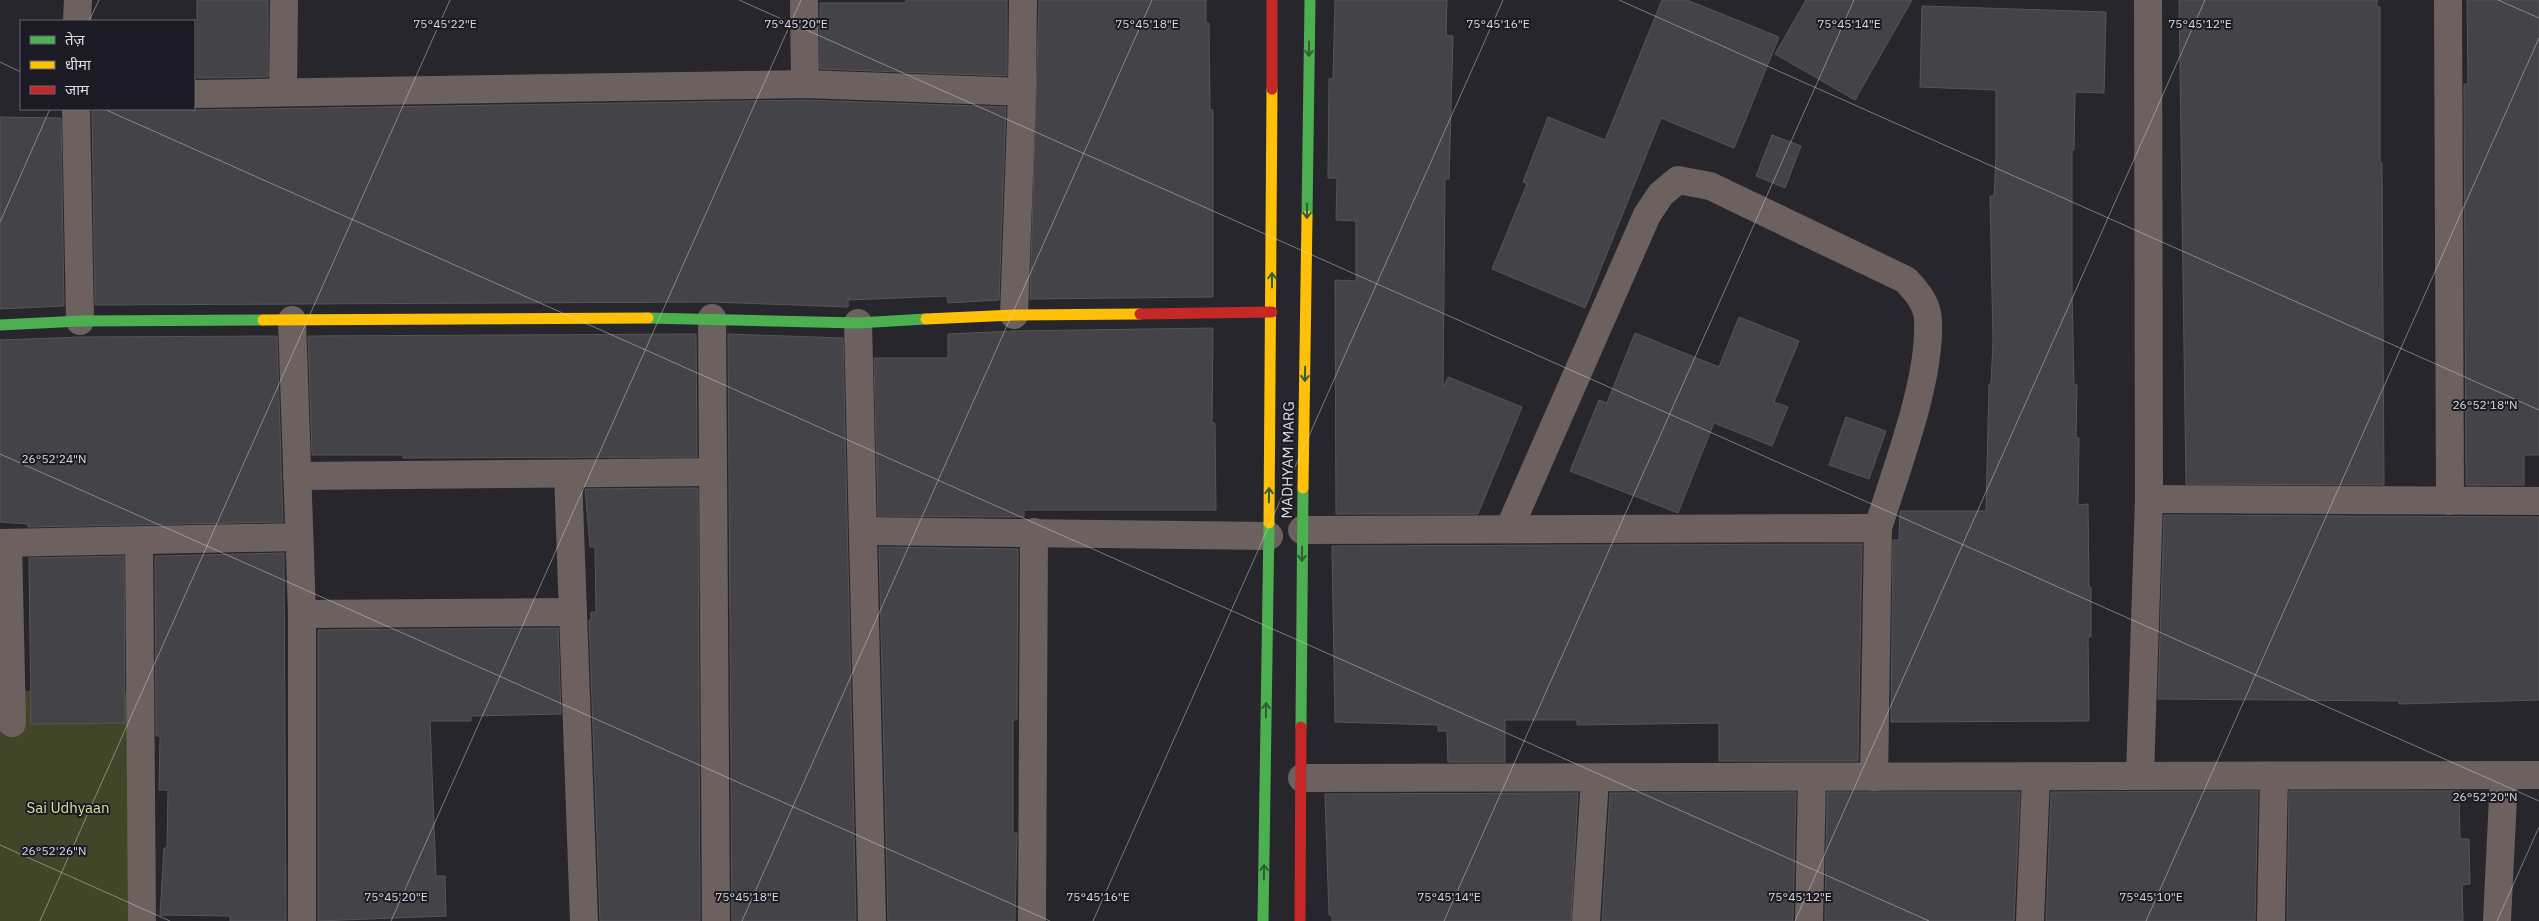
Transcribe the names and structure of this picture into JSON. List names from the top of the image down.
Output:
{
  "streets": {
    "street": ["MADHYAM MARG"]
  },
  "parks": ["Sai Udhyaan"],
  "legend": ["तेज़", "धीमा", "जाम"],
  "coordinates": [
    "75°45'22\"E",
    "75°45'20\"E",
    "75°45'18\"E",
    "75°45'16\"E",
    "75°45'14\"E",
    "75°45'12\"E",
    "26°52'18\"N",
    "26°52'24\"N",
    "26°52'20\"N",
    "26°52'26\"N",
    "75°45'10\"E"
  ]
}
